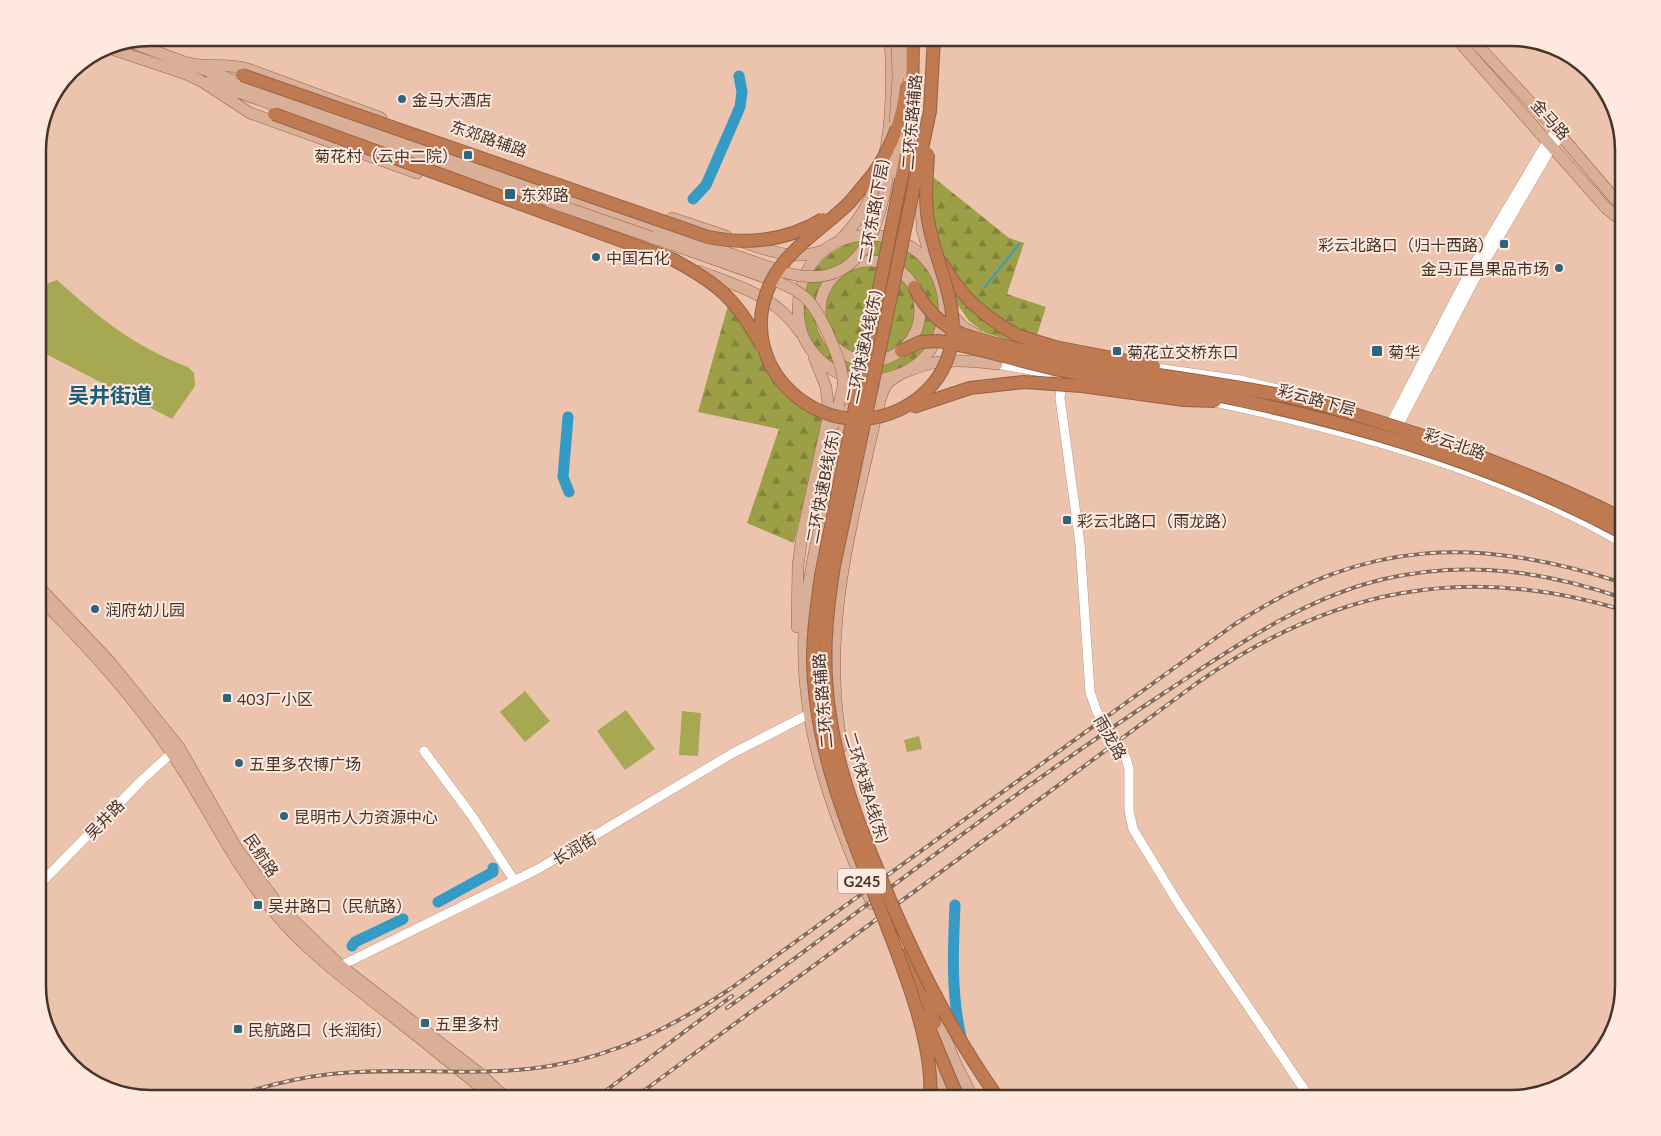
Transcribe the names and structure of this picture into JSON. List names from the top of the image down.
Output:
{
  "streets": {
    "highway": ["二环快速A线(东)", "彩云北路", "二环快速B线(东)"],
    "main road": [
      "金马路",
      "二环东路辅路",
      "东郊路辅路",
      "二环东路(下层)",
      "民航路",
      "G245"
    ],
    "street": [
      "彩云路下层",
      "雨龙路",
      "吴井路",
      "长润街"
    ]
  },
  "crossings": [
    ["二环东路辅路", "东郊路辅路"],
    ["二环东路辅路", "G245"],
    ["东郊路辅路", "G245"],
    ["二环东路(下层)", "长润街"],
    ["二环东路(下层)", "G245"],
    ["彩云路下层", "雨龙路"],
    ["彩云路下层", "G245"],
    ["吴井路", "民航路"],
    ["长润街", "民航路"],
    ["长润街", "G245"]
  ],
  "districts": ["吴井街道"],
  "places": {
    "other": [
      "金马大酒店",
      "中国石化",
      "金马正昌果品市场",
      "润府幼儿园",
      "五里多农博广场",
      "昆明市人力资源中心"
    ],
    "transit": [
      "菊花村（云中二院）",
      "东郊路",
      "彩云北路口（归十西路）",
      "菊花立交桥东口",
      "菊华",
      "彩云北路口（雨龙路）",
      "403厂小区",
      "吴井路口（民航路）",
      "五里多村",
      "民航路口（长润街）"
    ]
  }
}
